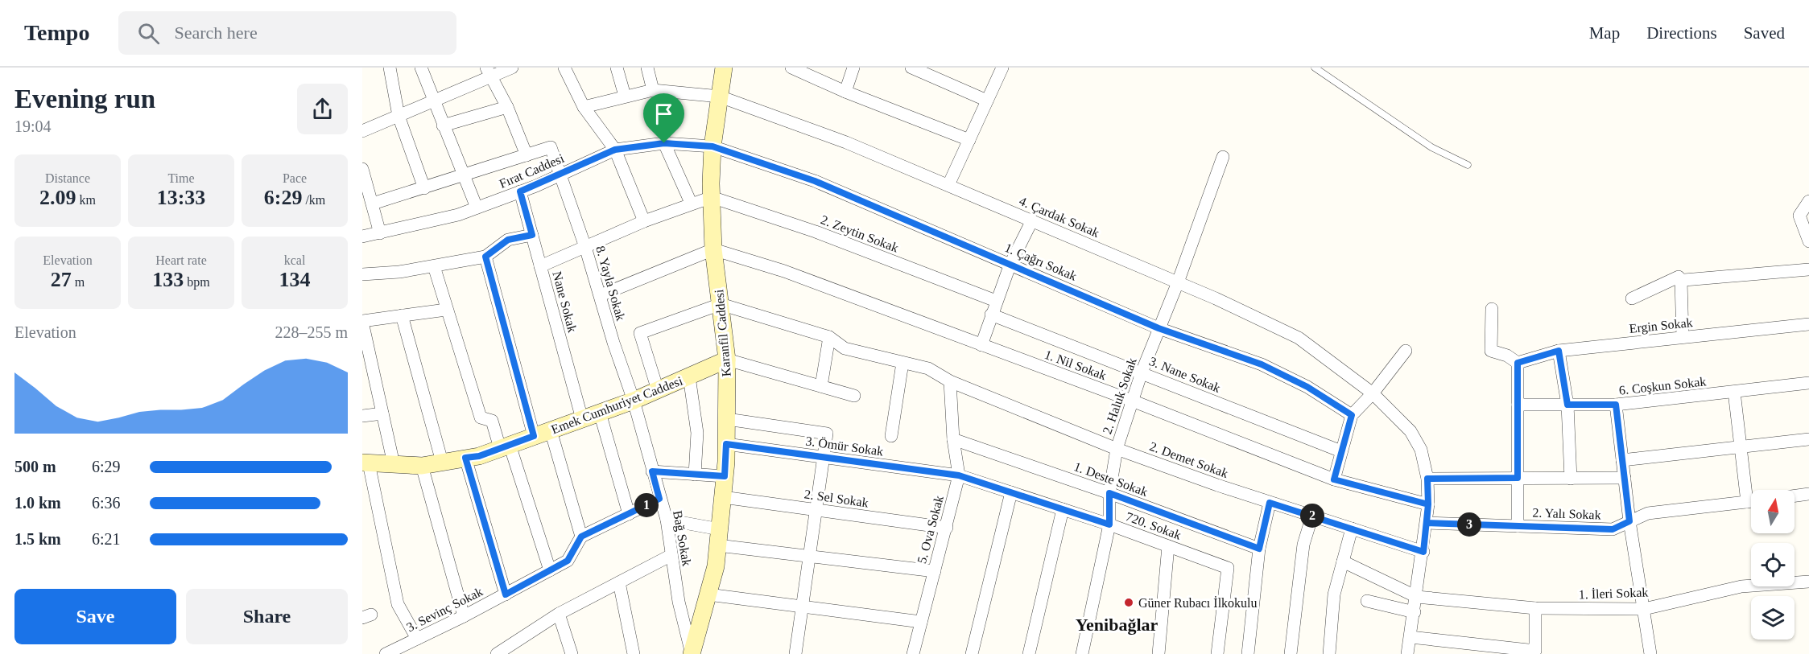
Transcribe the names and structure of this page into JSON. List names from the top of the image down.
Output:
{
  "streets": {
    "street": [
      "Fırat Caddesi",
      "4. Çardak Sokak",
      "2. Zeytin Sokak",
      "1. Çağrı Sokak",
      "8. Yayla Sokak",
      "Nane Sokak",
      "Ergin Sokak",
      "Karanfil Caddesi",
      "1. Nil Sokak",
      "3. Nane Sokak",
      "6. Coşkun Sokak",
      "2. Haluk Sokak",
      "Emek Cumhuriyet Caddesi",
      "3. Ömür Sokak",
      "2. Demet Sokak",
      "1. Deste Sokak",
      "2. Sel Sokak",
      "2. Yalı Sokak",
      "720. Sokak",
      "5. Ova Sokak",
      "Bağ Sokak",
      "1. İleri Sokak",
      "3. Sevinç Sokak"
    ]
  },
  "crossings": [
    ["Fırat Caddesi", "1. Çağrı Sokak"],
    ["Fırat Caddesi", "8. Yayla Sokak"],
    ["Fırat Caddesi", "Nane Sokak"],
    ["Fırat Caddesi", "Karanfil Caddesi"],
    ["4. Çardak Sokak", "Karanfil Caddesi"],
    ["4. Çardak Sokak", "1. Nil Sokak"],
    ["4. Çardak Sokak", "2. Haluk Sokak"],
    ["4. Çardak Sokak", "2. Demet Sokak"],
    ["4. Çardak Sokak", "2. Yalı Sokak"],
    ["4. Çardak Sokak", "1. İleri Sokak"],
    ["2. Zeytin Sokak", "Karanfil Caddesi"],
    ["1. Çağrı Sokak", "Karanfil Caddesi"],
    ["1. Çağrı Sokak", "2. Haluk Sokak"],
    ["8. Yayla Sokak", "Emek Cumhuriyet Caddesi"],
    ["8. Yayla Sokak", "Bağ Sokak"],
    ["Nane Sokak", "Emek Cumhuriyet Caddesi"],
    ["Karanfil Caddesi", "1. Nil Sokak"],
    ["Karanfil Caddesi", "Emek Cumhuriyet Caddesi"],
    ["Karanfil Caddesi", "3. Ömür Sokak"],
    ["Karanfil Caddesi", "2. Demet Sokak"],
    ["Karanfil Caddesi", "2. Sel Sokak"],
    ["Karanfil Caddesi", "Bağ Sokak"],
    ["1. Nil Sokak", "2. Haluk Sokak"],
    ["3. Nane Sokak", "2. Haluk Sokak"],
    ["2. Haluk Sokak", "2. Demet Sokak"],
    ["2. Haluk Sokak", "1. Deste Sokak"],
    ["2. Haluk Sokak", "720. Sokak"],
    ["Emek Cumhuriyet Caddesi", "Bağ Sokak"],
    ["3. Ömür Sokak", "720. Sokak"],
    ["3. Ömür Sokak", "5. Ova Sokak"],
    ["2. Demet Sokak", "5. Ova Sokak"],
    ["1. Deste Sokak", "5. Ova Sokak"],
    ["2. Sel Sokak", "5. Ova Sokak"],
    ["720. Sokak", "5. Ova Sokak"]
  ],
  "districts": ["Yenibağlar"],
  "places": ["Güner Rubacı İlkokulu"],
  "north": "top",
  "page": {
    "header": "Tempo",
    "search": "Search here",
    "nav": ["Map", "Directions", "Saved"],
    "heading": ["Evening run", "19:04"],
    "stats": [
      ["Distance", "2.09 km"],
      ["Time", "13:33"],
      ["Pace", "6:29 /km"],
      ["Elevation", "27 m"],
      ["Heart rate", "133 bpm"],
      ["kcal", "134"]
    ],
    "chart": ["Elevation", "228–255 m"],
    "list": [
      {
        "name": "500 m",
        "note": "6:29"
      },
      {
        "name": "1.0 km",
        "note": "6:36"
      },
      {
        "name": "1.5 km",
        "note": "6:21"
      }
    ],
    "pins": ["1", "2", "3"],
    "buttons": ["Save", "Share"]
  }
}
